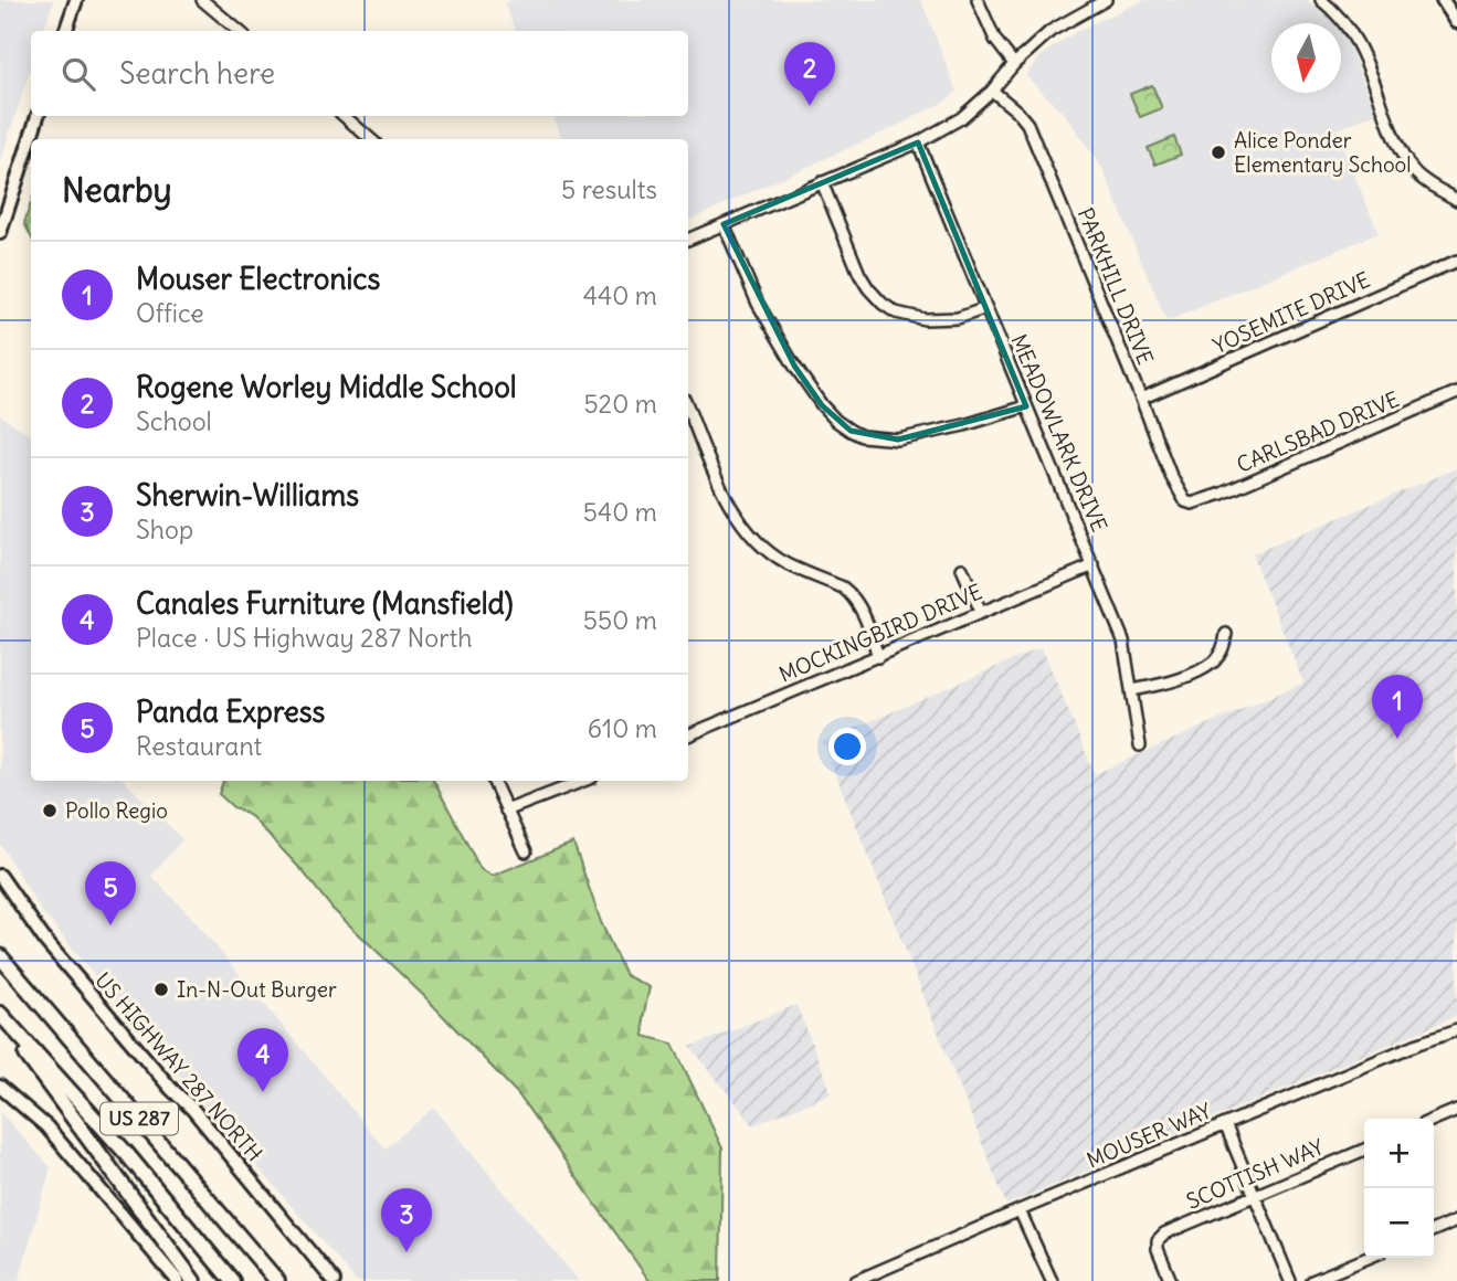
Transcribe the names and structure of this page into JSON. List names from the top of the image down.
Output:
{
  "streets": {
    "highway": ["US 287"],
    "main road": ["US HIGHWAY 287 NORTH"],
    "street": [
      "PARKHILL DRIVE",
      "YOSEMITE DRIVE",
      "CARLSBAD DRIVE",
      "MEADOWLARK DRIVE",
      "MOCKINGBIRD DRIVE",
      "MOUSER WAY",
      "SCOTTISH WAY"
    ]
  },
  "crossings": [
    ["PARKHILL DRIVE", "YOSEMITE DRIVE"],
    ["PARKHILL DRIVE", "CARLSBAD DRIVE"],
    ["MEADOWLARK DRIVE", "MOCKINGBIRD DRIVE"]
  ],
  "places": ["Alice Ponder Elementary School", "Pollo Regio", "In-N-Out Burger"],
  "north": "bottom",
  "page": {
    "search": "Search here",
    "pins": [
      "2",
      "1",
      "5",
      "4",
      "3"
    ],
    "heading": ["Nearby", "5 results"],
    "list": [
      {
        "mark": "1",
        "name": "Mouser Electronics",
        "note": "Office",
        "value": "440 m"
      },
      {
        "mark": "2",
        "name": "Rogene Worley Middle School",
        "note": "School",
        "value": "520 m"
      },
      {
        "mark": "3",
        "name": "Sherwin-Williams",
        "note": "Shop",
        "value": "540 m"
      },
      {
        "mark": "4",
        "name": "Canales Furniture (Mansfield)",
        "note": "Place · US Highway 287 North",
        "value": "550 m"
      },
      {
        "mark": "5",
        "name": "Panda Express",
        "note": "Restaurant",
        "value": "610 m"
      }
    ],
    "map_buttons": ["+", "−"]
  }
}
